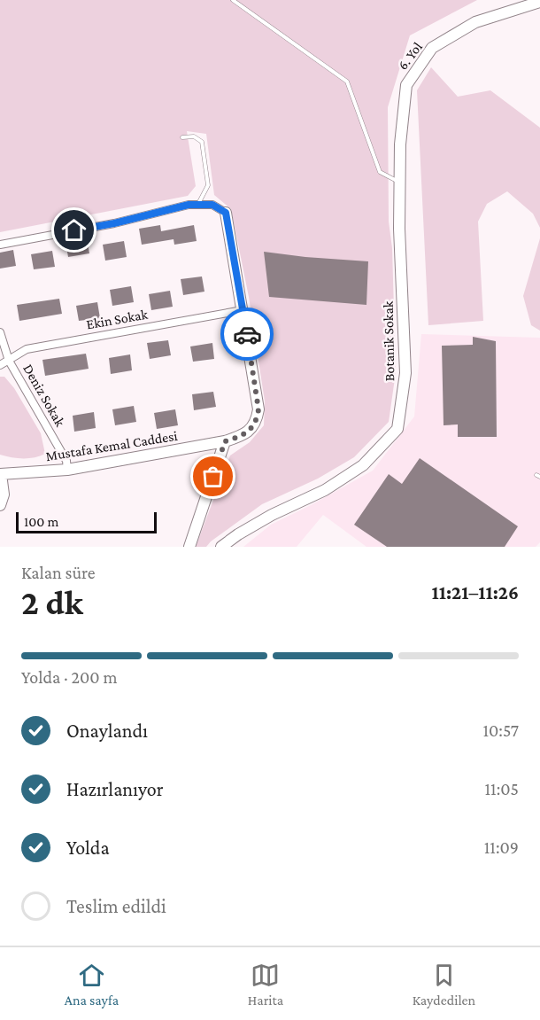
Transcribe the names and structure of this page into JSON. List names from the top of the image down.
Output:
{
  "streets": {
    "main road": ["6. Yol", "Botanik Sokak", "Mustafa Kemal Caddesi"],
    "street": ["Ekin Sokak", "Deniz Sokak"]
  },
  "crossings": [
    ["6. Yol", "Botanik Sokak"],
    ["Ekin Sokak", "Deniz Sokak"],
    ["Ekin Sokak", "Mustafa Kemal Caddesi"],
    ["Deniz Sokak", "Mustafa Kemal Caddesi"]
  ],
  "scale_bar": "100 m",
  "page": {
    "scale": "100 m",
    "heading": ["2 dk", "Kalan süre", "11:21–11:26"],
    "bar": "Yolda · 200 m",
    "list": [
      ["Onaylandı", "10:57"],
      ["Hazırlanıyor", "11:05"],
      ["Yolda", "11:09"],
      "Teslim edildi"
    ],
    "tabs": ["Ana sayfa", "Harita", "Kaydedilen"]
  }
}
